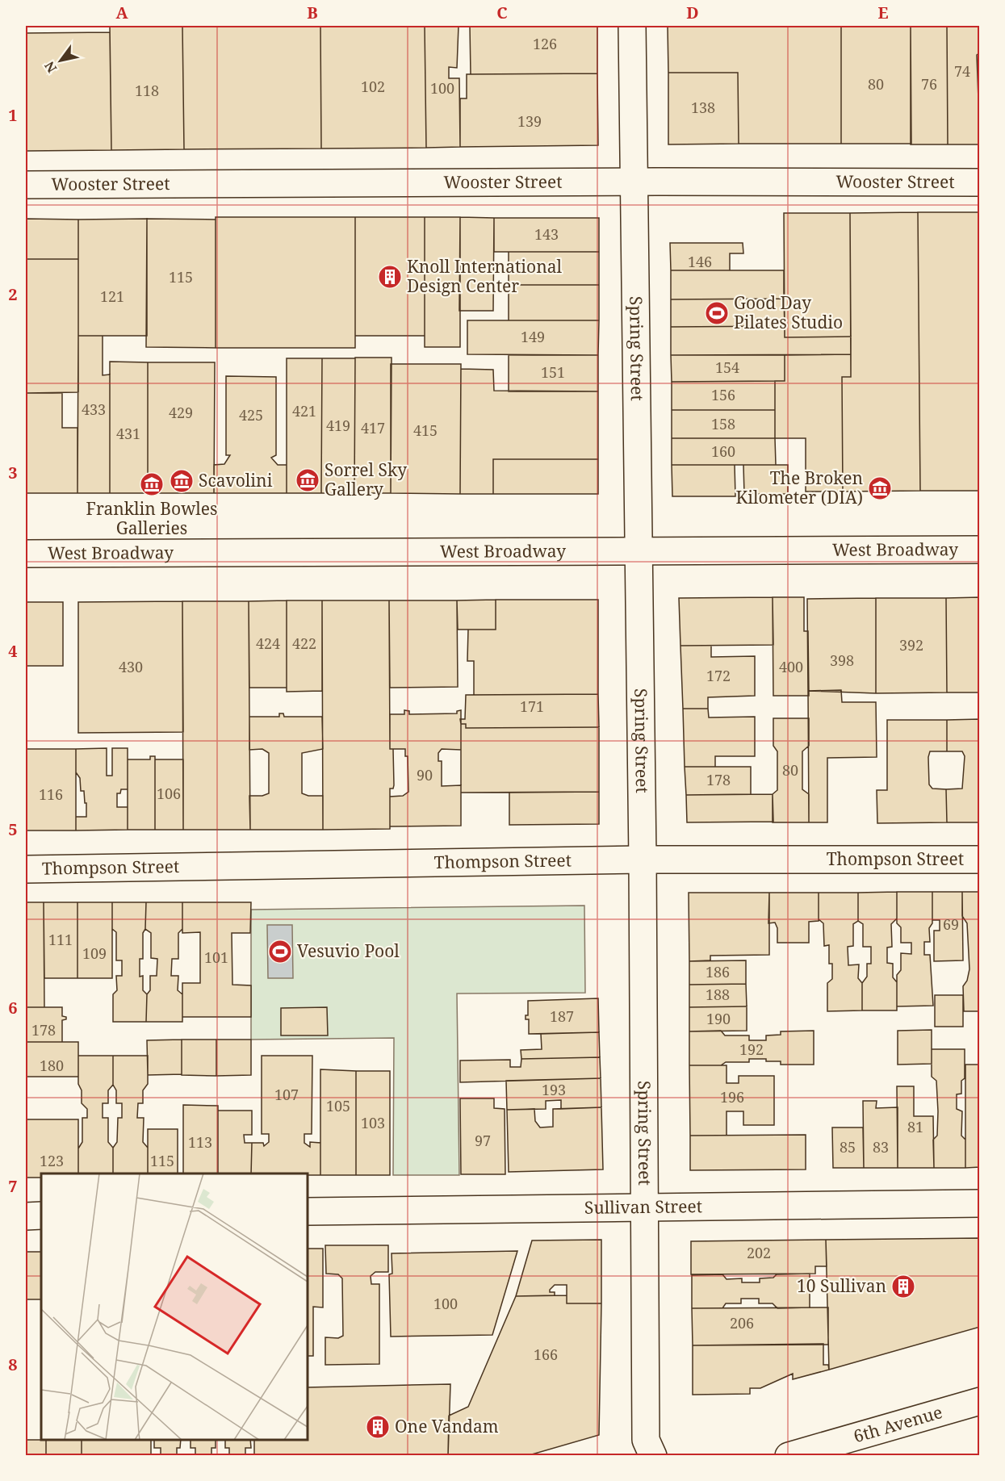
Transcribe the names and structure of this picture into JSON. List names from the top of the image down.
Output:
{
  "streets": {
    "street": [
      "Wooster Street",
      "Spring Street",
      "West Broadway",
      "Thompson Street",
      "Sullivan Street",
      "6th Avenue"
    ]
  },
  "crossings": [
    ["Wooster Street", "Spring Street"],
    ["Spring Street", "West Broadway"],
    ["Spring Street", "Thompson Street"],
    ["Spring Street", "Sullivan Street"]
  ],
  "places": {
    "building": ["Knoll International Design Center", "10 Sullivan", "One Vandam"],
    "sports": ["Good Day Pilates Studio", "Vesuvio Pool"],
    "museum": [
      "Sorrel Sky Gallery",
      "Scavolini",
      "Franklin Bowles Galleries",
      "The Broken Kilometer (DIA)"
    ]
  },
  "house_numbers": [
    "126",
    "74",
    "80",
    "76",
    "102",
    "100",
    "118",
    "138",
    "139",
    "143",
    "146",
    "115",
    "121",
    "149",
    "154",
    "151",
    "156",
    "433",
    "421",
    "429",
    "425",
    "158",
    "419",
    "417",
    "415",
    "431",
    "160",
    "424",
    "422",
    "392",
    "398",
    "430",
    "400",
    "172",
    "171",
    "80",
    "90",
    "178",
    "106",
    "116",
    "69",
    "111",
    "109",
    "101",
    "186",
    "188",
    "187",
    "190",
    "178",
    "192",
    "180",
    "193",
    "107",
    "196",
    "105",
    "103",
    "81",
    "97",
    "113",
    "85",
    "83",
    "123",
    "115",
    "202",
    "100",
    "206",
    "166"
  ],
  "north": "bottom left",
  "grid": {
    "columns": [
      "A",
      "B",
      "C",
      "D",
      "E"
    ],
    "rows": [
      "1",
      "2",
      "3",
      "4",
      "5",
      "6",
      "7",
      "8"
    ]
  }
}
